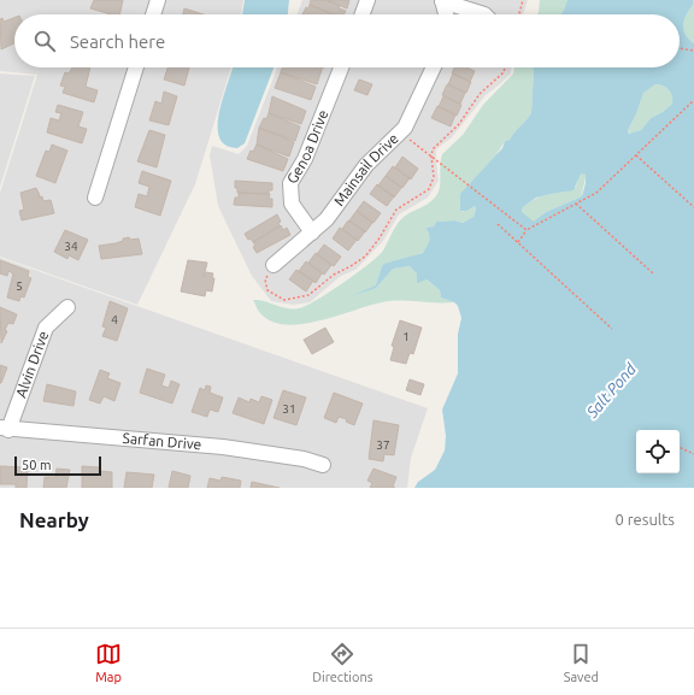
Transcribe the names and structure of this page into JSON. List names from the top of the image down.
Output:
{
  "streets": {
    "street": [
      "Genoa Drive",
      "Mainsail Drive",
      "Alvin Drive",
      "Sarfan Drive"
    ]
  },
  "crossings": [
    ["Genoa Drive", "Mainsail Drive"],
    ["Alvin Drive", "Sarfan Drive"]
  ],
  "water": ["Salt Pond"],
  "house_numbers": [
    "34",
    "5",
    "4",
    "1",
    "31",
    "37"
  ],
  "scale_bar": "50 m",
  "page": {
    "search": "Search here",
    "scale": "50 m",
    "heading": ["Nearby", "0 results"],
    "nav": ["Map", "Directions", "Saved"]
  }
}
